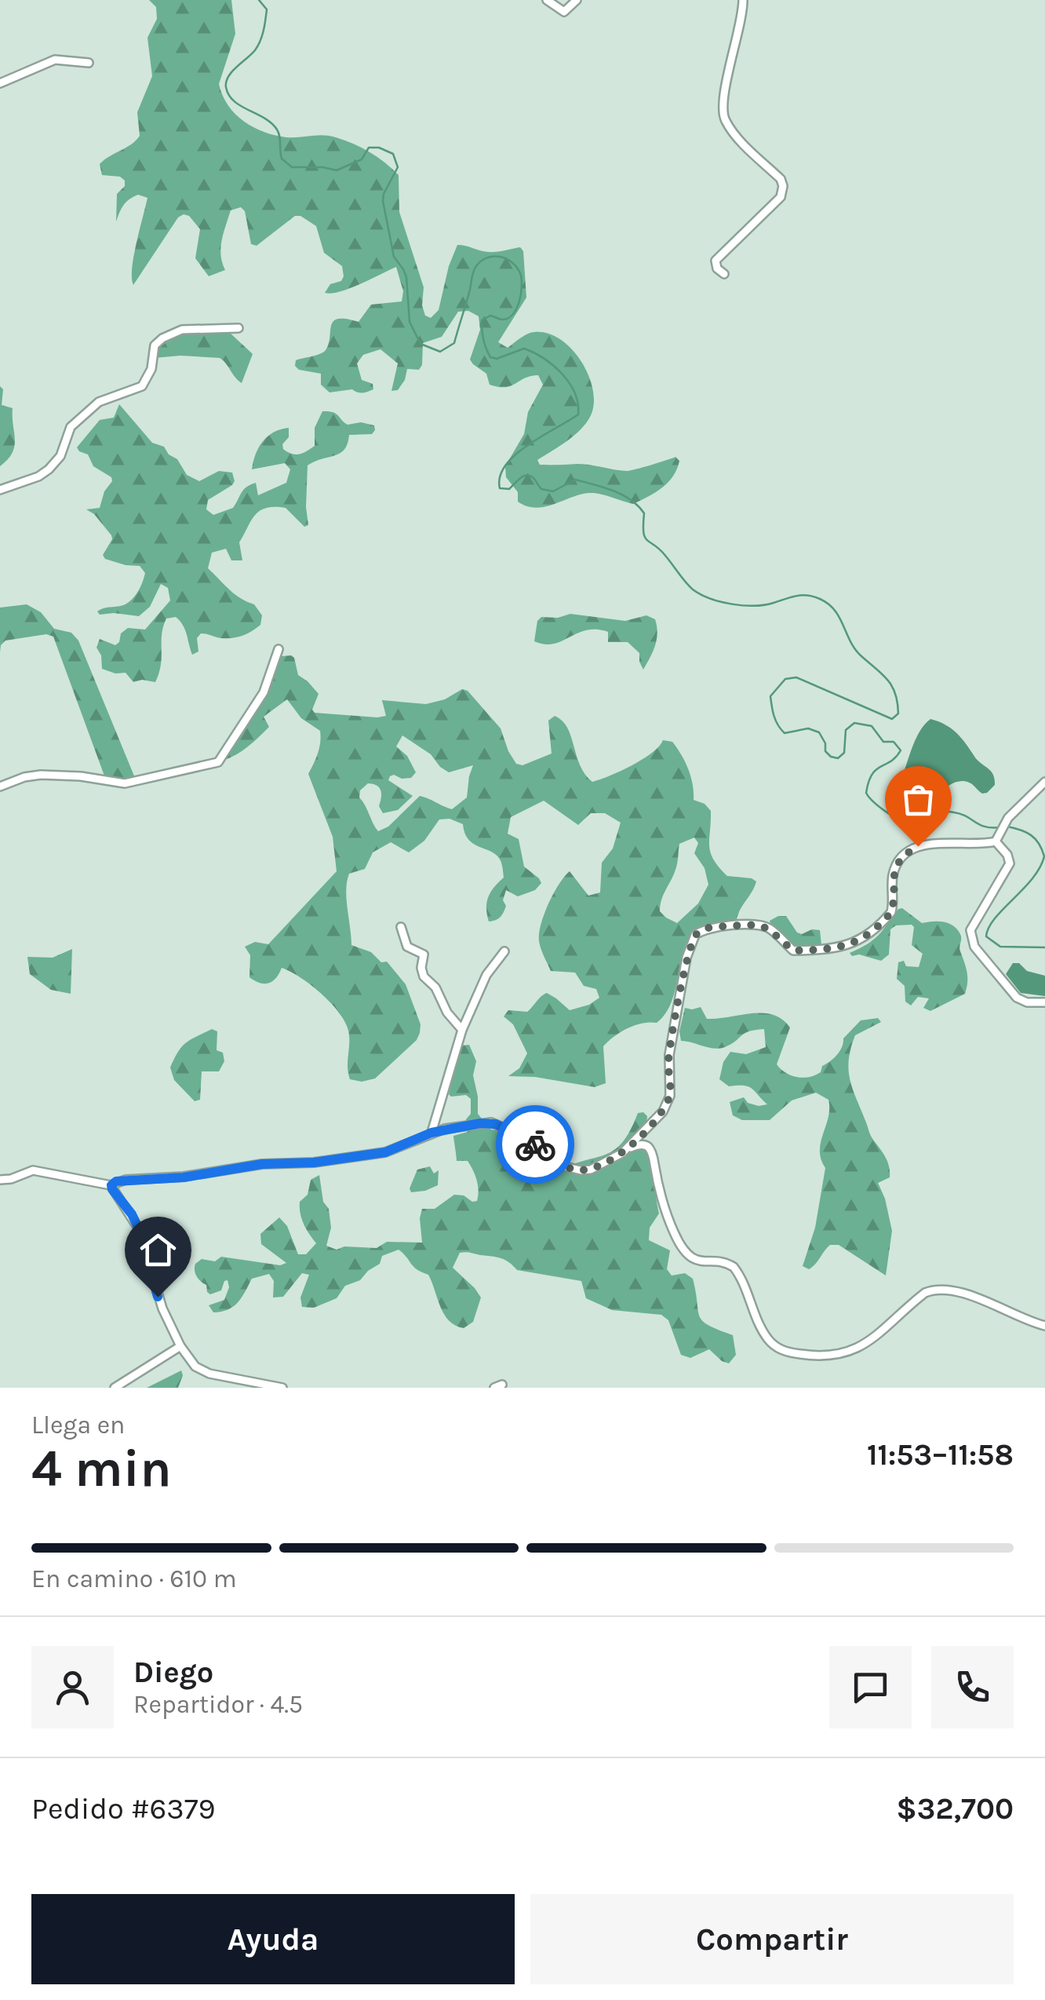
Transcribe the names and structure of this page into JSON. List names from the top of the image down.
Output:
{
  "page": {
    "heading": ["4 min", "Llega en", "11:53–11:58"],
    "panel": [
      "Diego",
      "Repartidor · 4.5",
      "Pedido #6379",
      "$32,700"
    ],
    "bar": "En camino · 610 m",
    "buttons": ["Ayuda", "Compartir"]
  }
}
